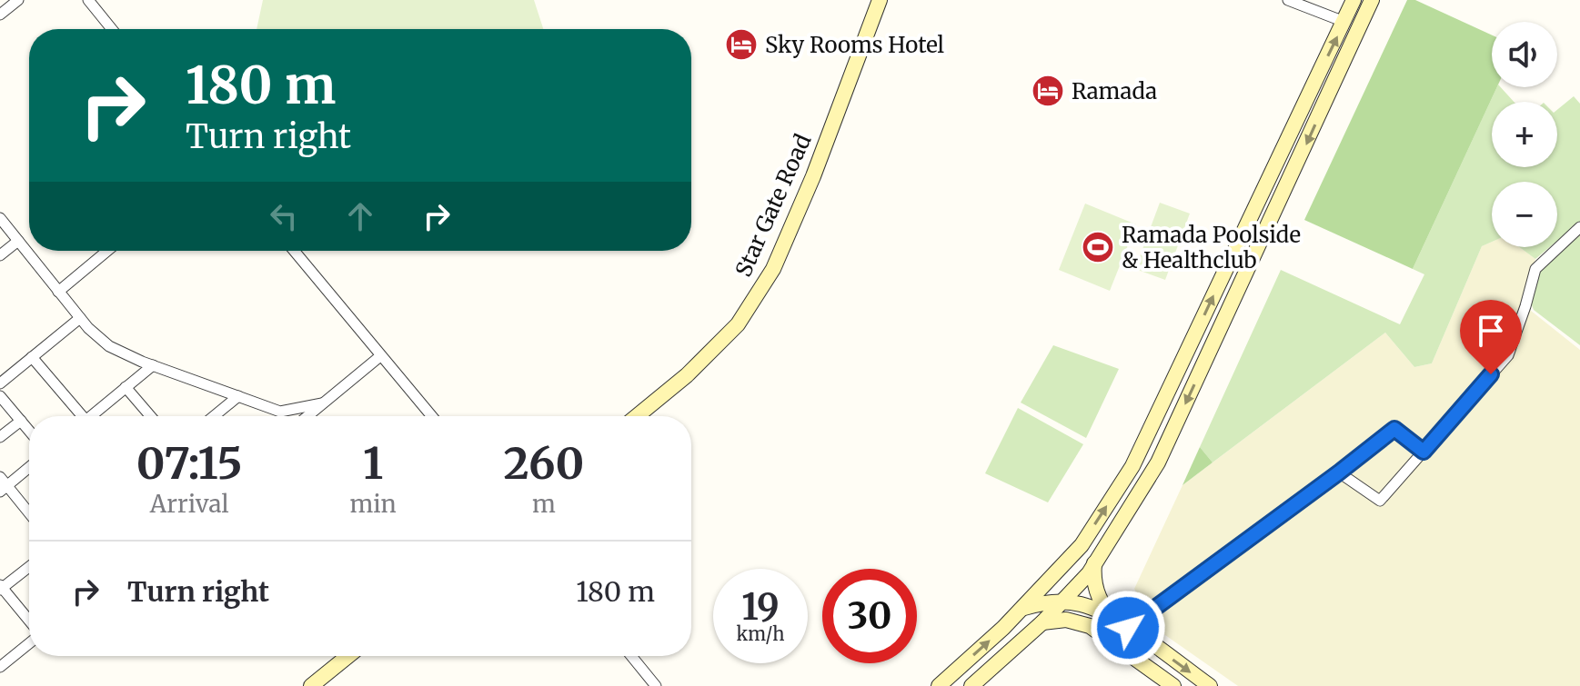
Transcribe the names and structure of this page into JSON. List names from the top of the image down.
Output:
{
  "streets": {
    "main road": ["Star Gate Road"]
  },
  "places": {
    "hotel": ["Sky Rooms Hotel", "Ramada"],
    "sports": ["Ramada Poolside & Healthclub"]
  },
  "page": {
    "map_buttons": ["+", "−"],
    "turn": ["180 m", "Turn right"],
    "eta": [
      "07:15",
      "Arrival",
      "1",
      "min",
      "260",
      "m"
    ],
    "list": [
      {
        "name": "Turn right",
        "value": "180 m"
      }
    ],
    "speed": "19 km/h",
    "limit": "30"
  }
}
